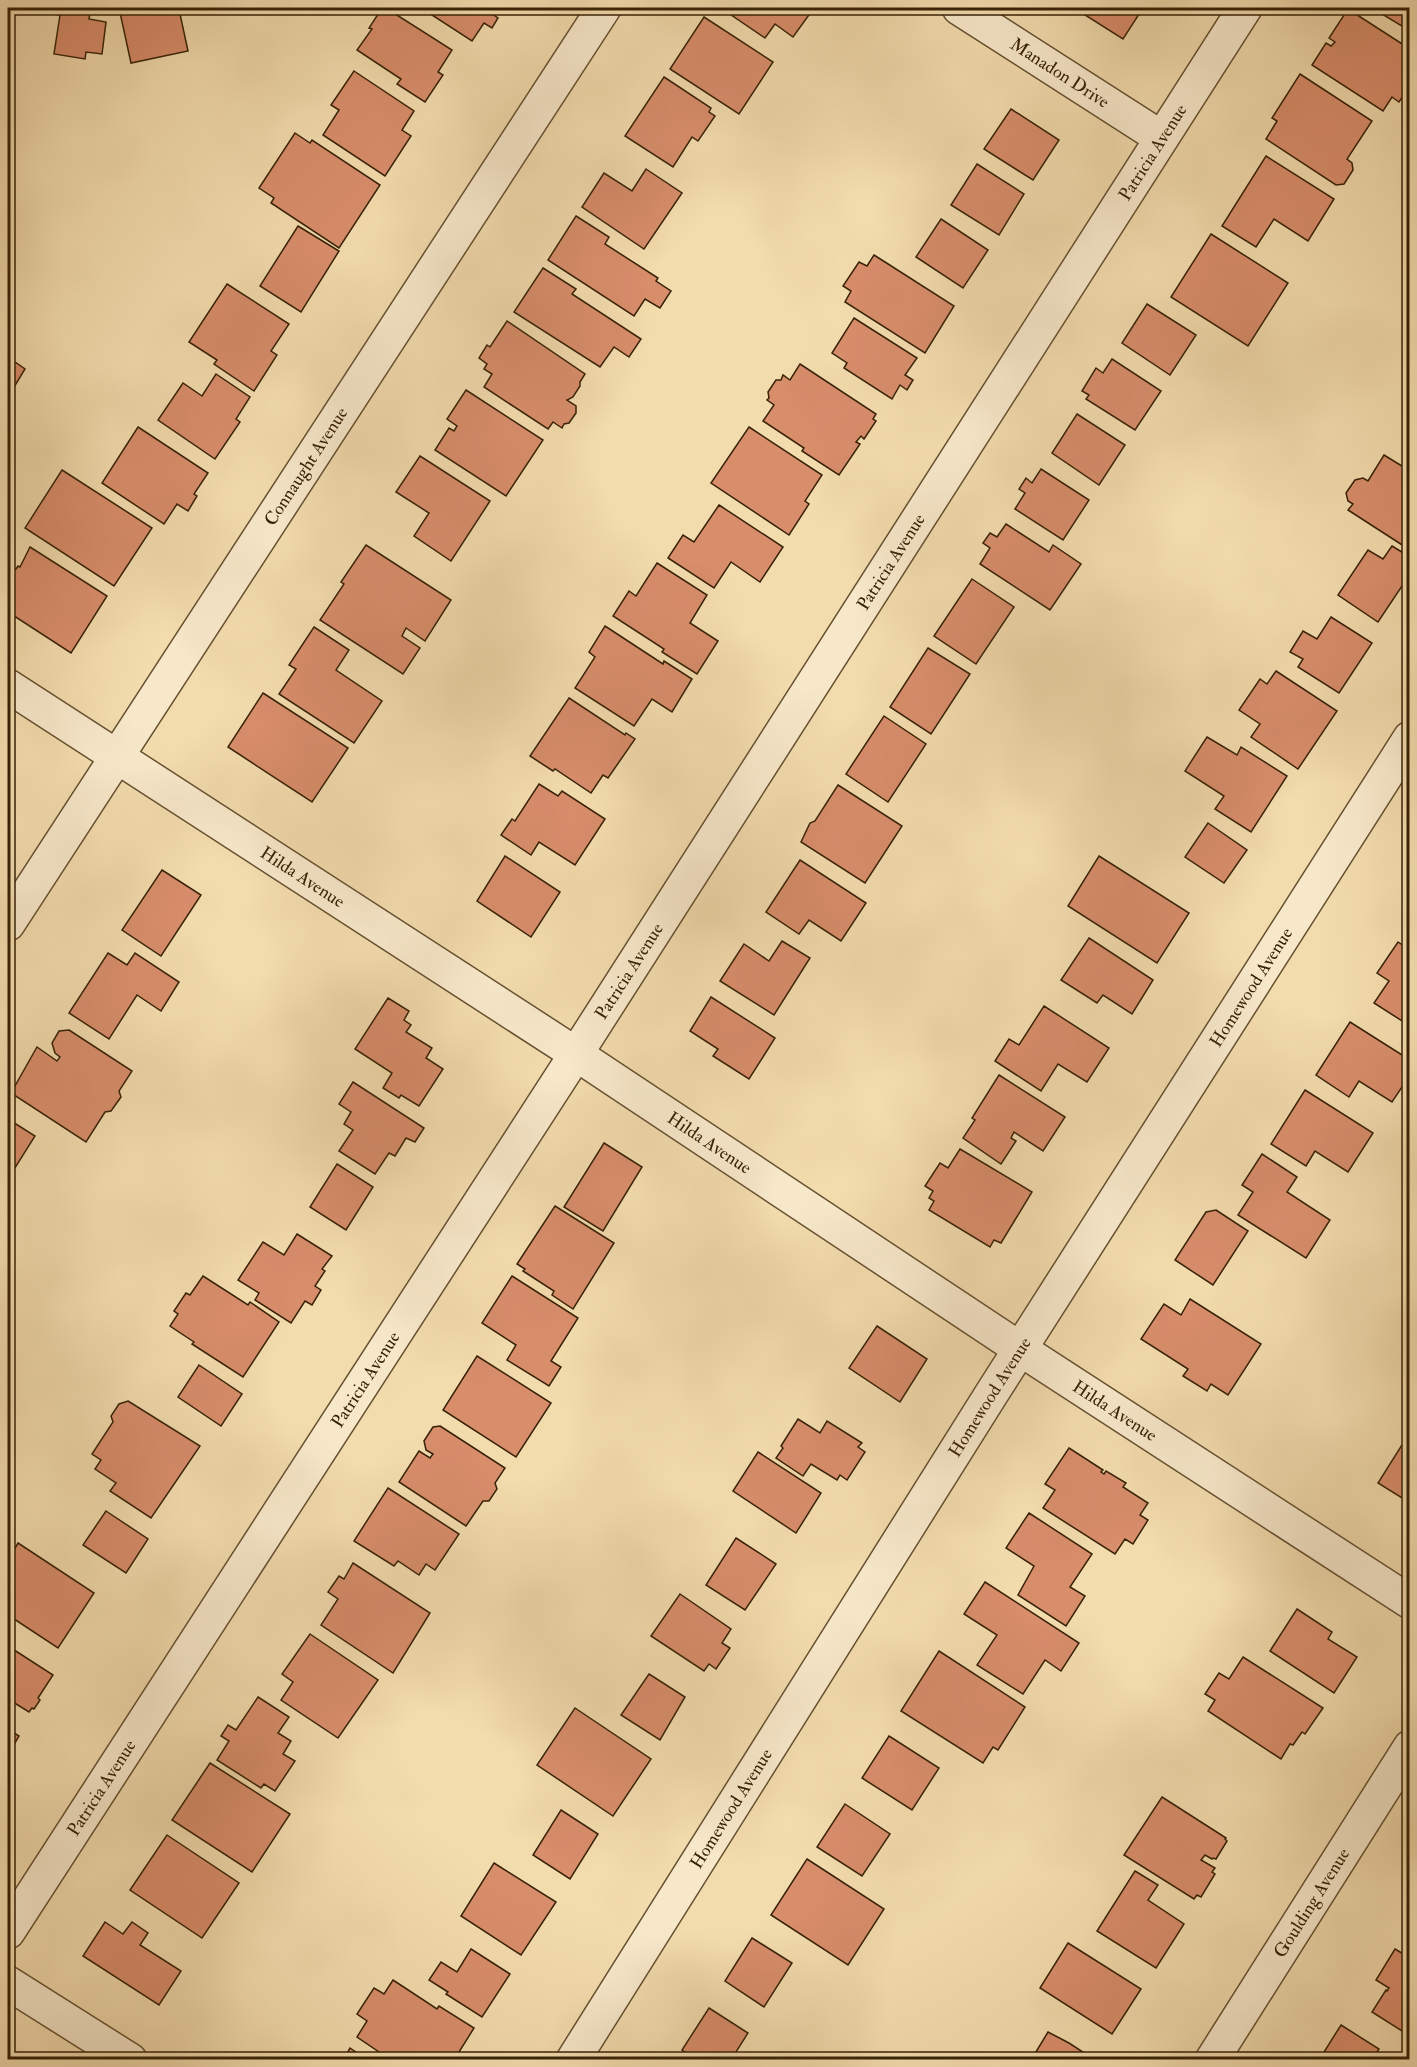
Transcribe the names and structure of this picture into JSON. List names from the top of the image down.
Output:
{
  "streets": {
    "street": [
      "Manadon Drive",
      "Patricia Avenue",
      "Connaught Avenue",
      "Hilda Avenue",
      "Homewood Avenue",
      "Goulding Avenue"
    ]
  },
  "crossings": [
    ["Manadon Drive", "Patricia Avenue"],
    ["Patricia Avenue", "Hilda Avenue"],
    ["Connaught Avenue", "Hilda Avenue"],
    ["Hilda Avenue", "Homewood Avenue"]
  ]
}
